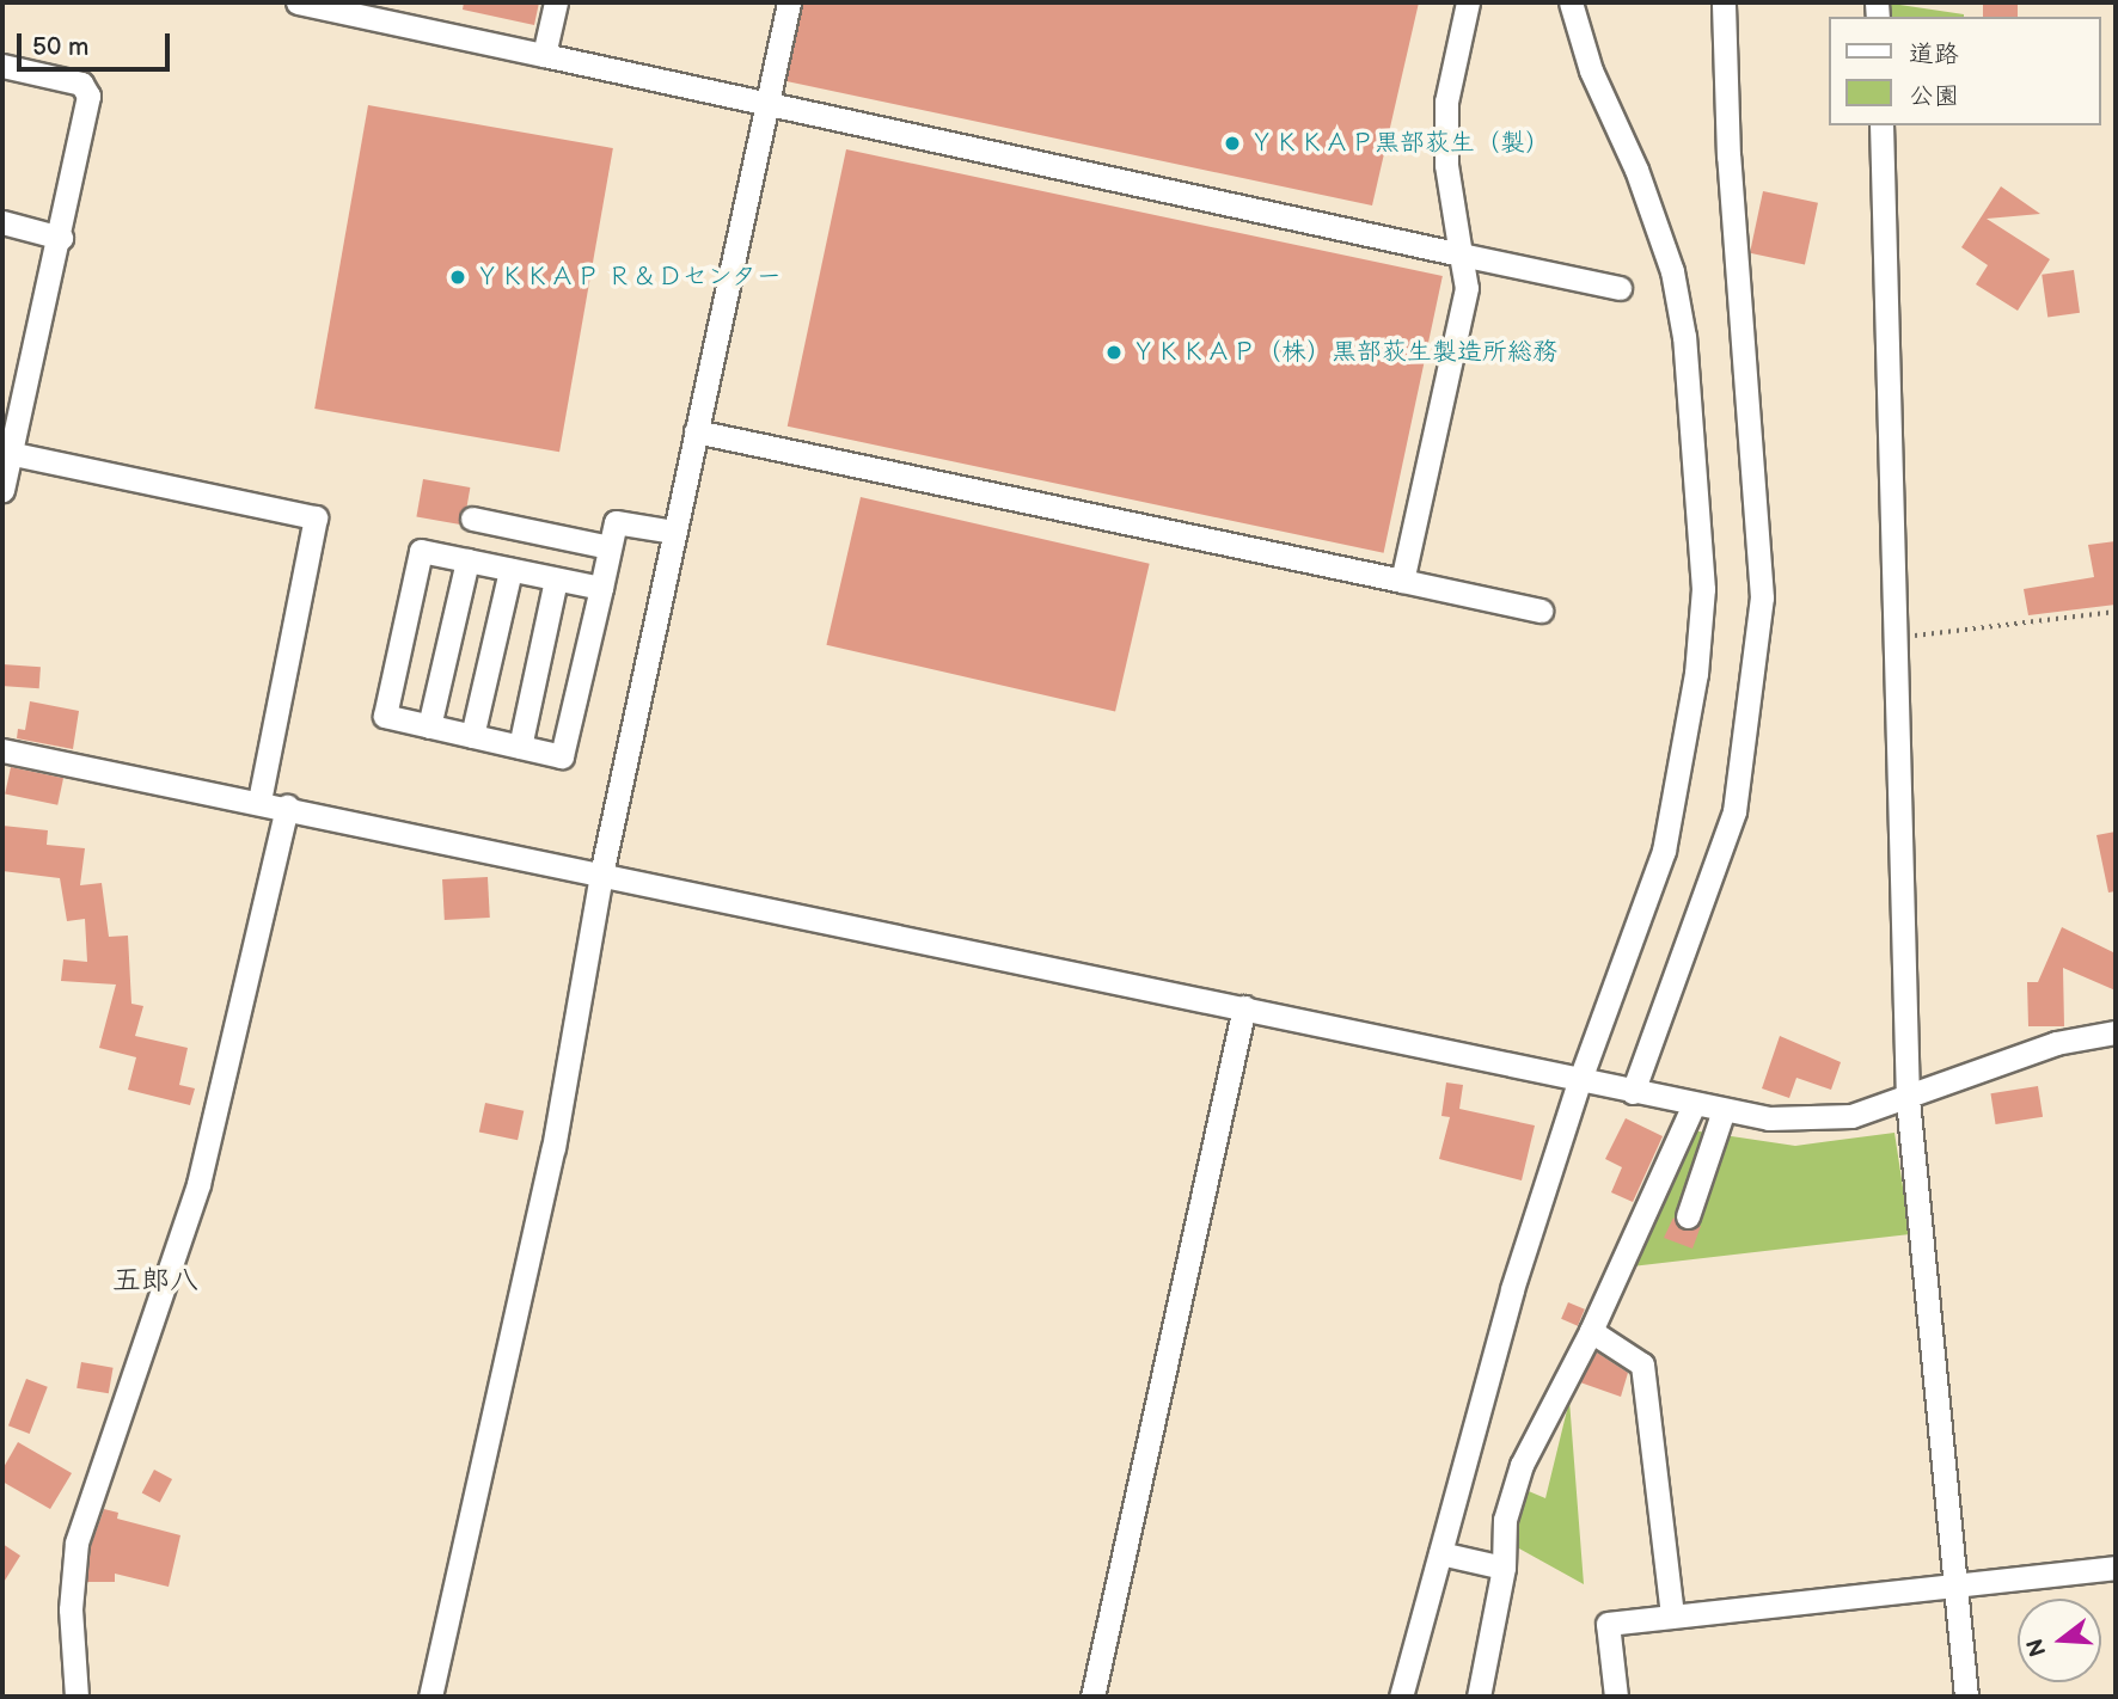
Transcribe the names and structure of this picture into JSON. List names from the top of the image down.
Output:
{
  "districts": ["五郎八"],
  "places": ["ＹＫＫＡＰ黒部荻生（製）", "ＹＫＫＡＰ Ｒ＆Ｄセンター", "ＹＫＫＡＰ（株）黒部荻生製造所総務"],
  "legend": ["道路", "公園"],
  "scale_bar": "50 m",
  "north": "left"
}
